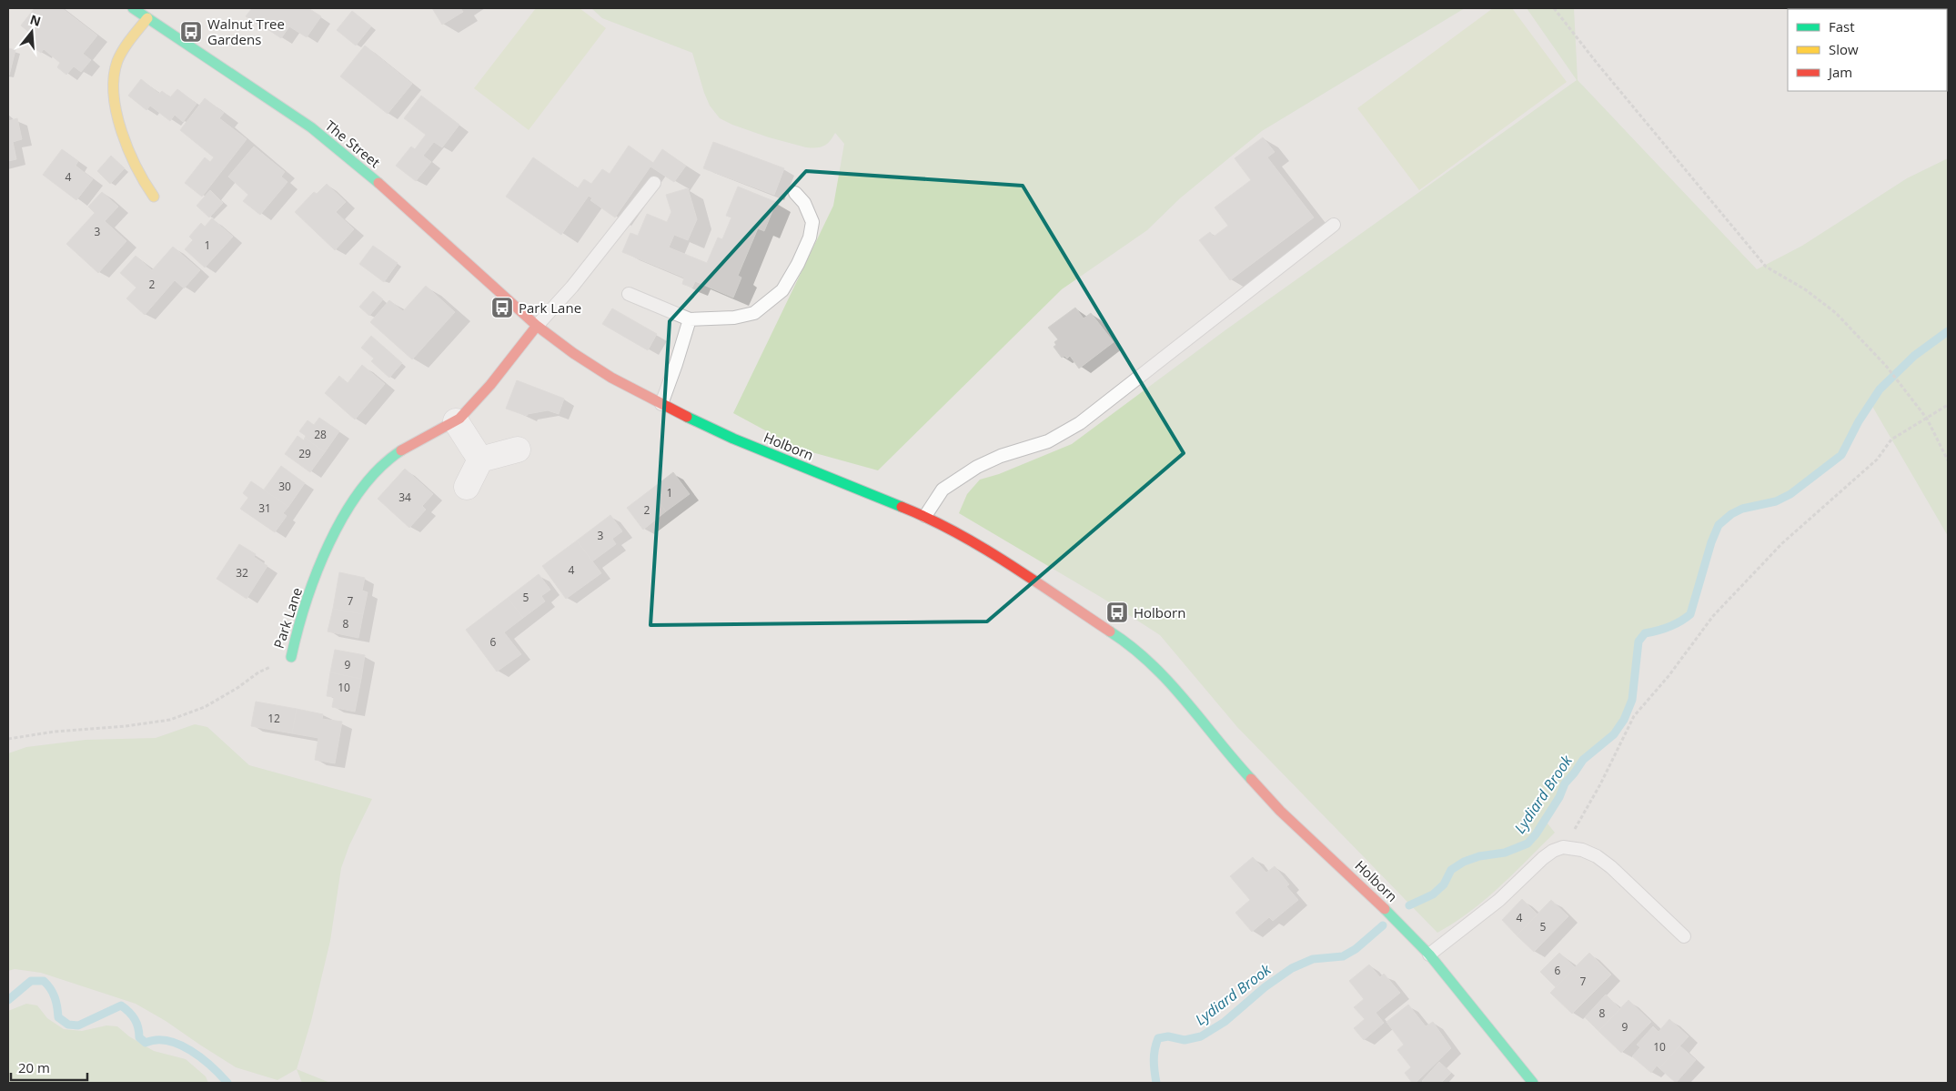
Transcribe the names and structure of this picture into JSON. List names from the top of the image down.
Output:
{
  "streets": {
    "street": ["The Street", "Holborn", "Park Lane"]
  },
  "crossings": [
    ["The Street", "Holborn"],
    ["The Street", "Park Lane"],
    ["Holborn", "Park Lane"]
  ],
  "water": ["Lydiard Brook"],
  "places": {
    "bus stop": ["Walnut Tree Gardens", "Park Lane", "Holborn"]
  },
  "house_numbers": [
    "4",
    "3",
    "1",
    "2",
    "28",
    "29",
    "30",
    "1",
    "34",
    "31",
    "2",
    "3",
    "4",
    "32",
    "5",
    "7",
    "8",
    "6",
    "9",
    "10",
    "12",
    "4",
    "5",
    "6",
    "7",
    "8",
    "9",
    "10"
  ],
  "legend": ["Fast", "Slow", "Jam"],
  "scale_bar": "20 m",
  "north": "top"
}
